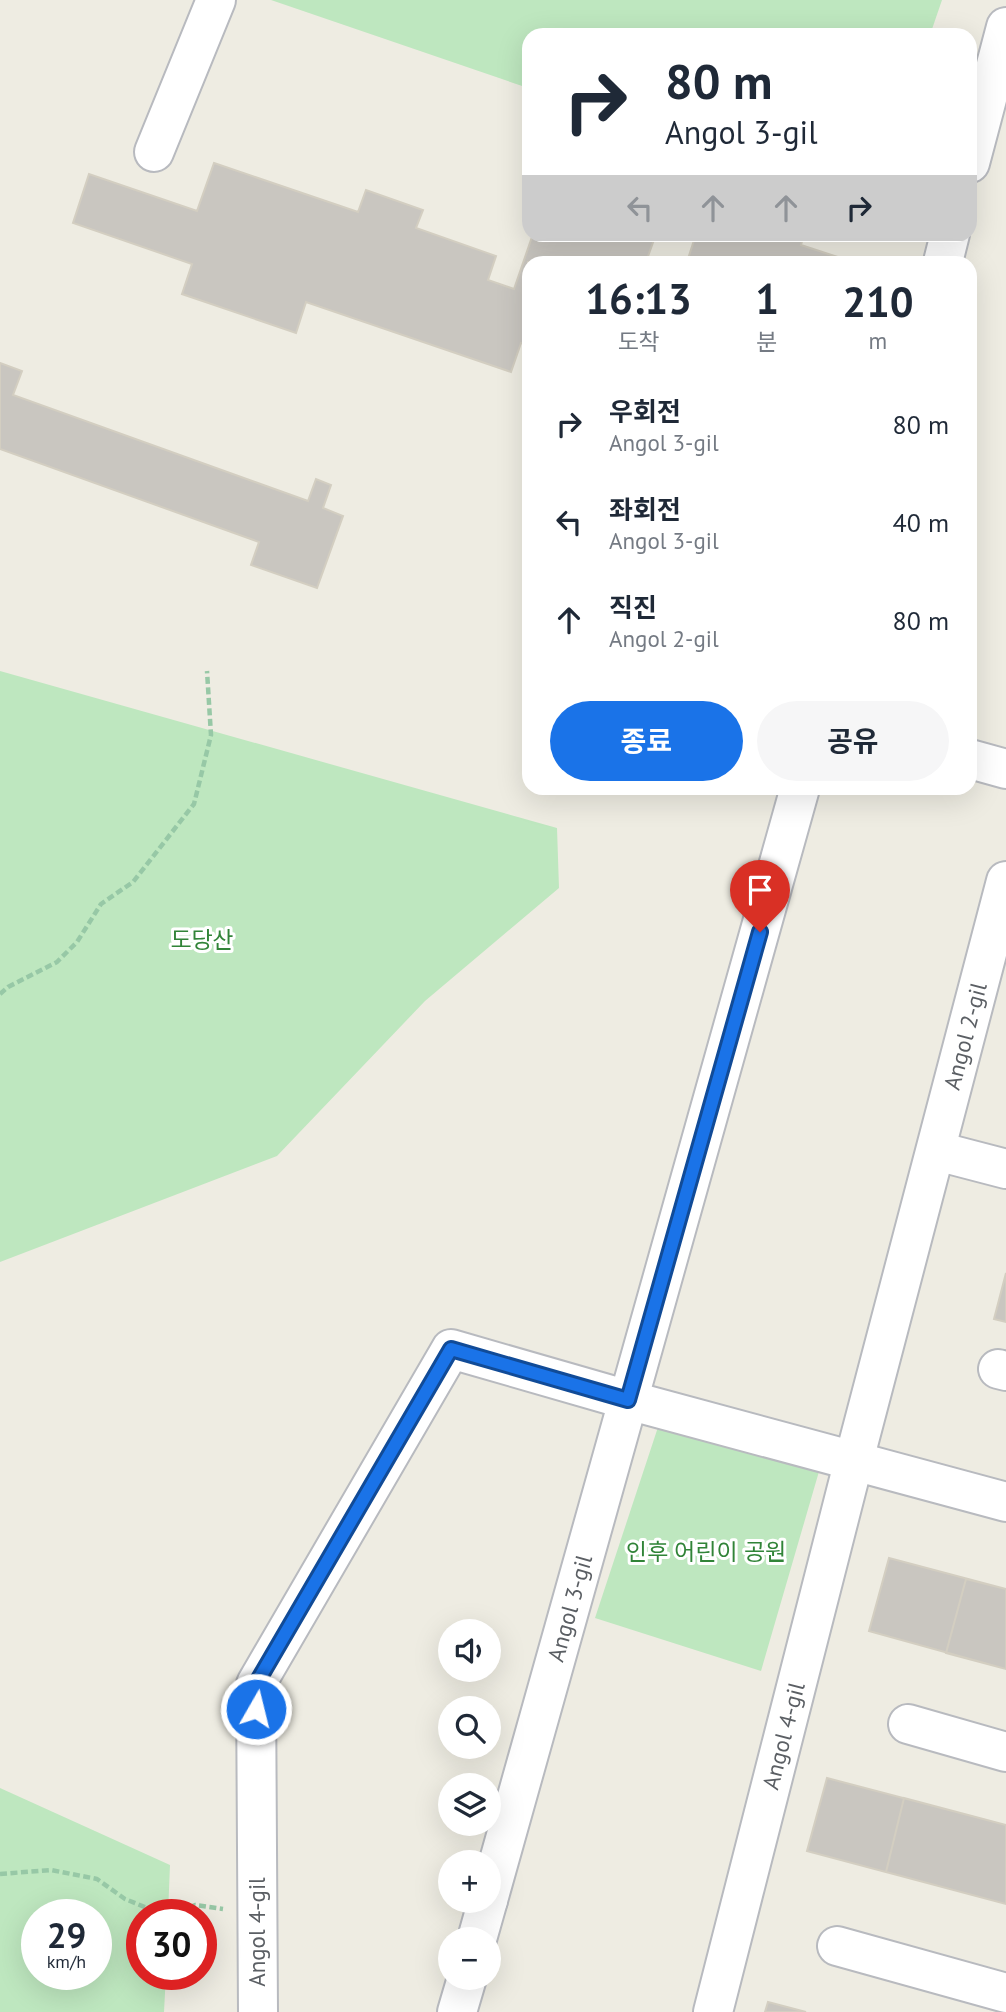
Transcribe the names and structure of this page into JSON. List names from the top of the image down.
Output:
{
  "streets": {
    "street": ["Angol 2-gil", "Angol 3-gil", "Angol 4-gil"]
  },
  "crossings": [
    ["Angol 3-gil", "Angol 4-gil"]
  ],
  "parks": ["도당산", "인후 어린이 공원"],
  "page": {
    "turn": ["80 m", "Angol 3-gil"],
    "eta": [
      "16:13",
      "도착",
      "1",
      "분",
      "210",
      "m"
    ],
    "list": [
      {
        "name": "우회전",
        "note": "Angol 3-gil",
        "value": "80 m"
      },
      {
        "name": "좌회전",
        "note": "Angol 3-gil",
        "value": "40 m"
      },
      {
        "name": "직진",
        "note": "Angol 2-gil",
        "value": "80 m"
      }
    ],
    "buttons": ["종료", "공유"],
    "map_buttons": ["+", "−"],
    "speed": "29 km/h",
    "limit": "30"
  }
}
